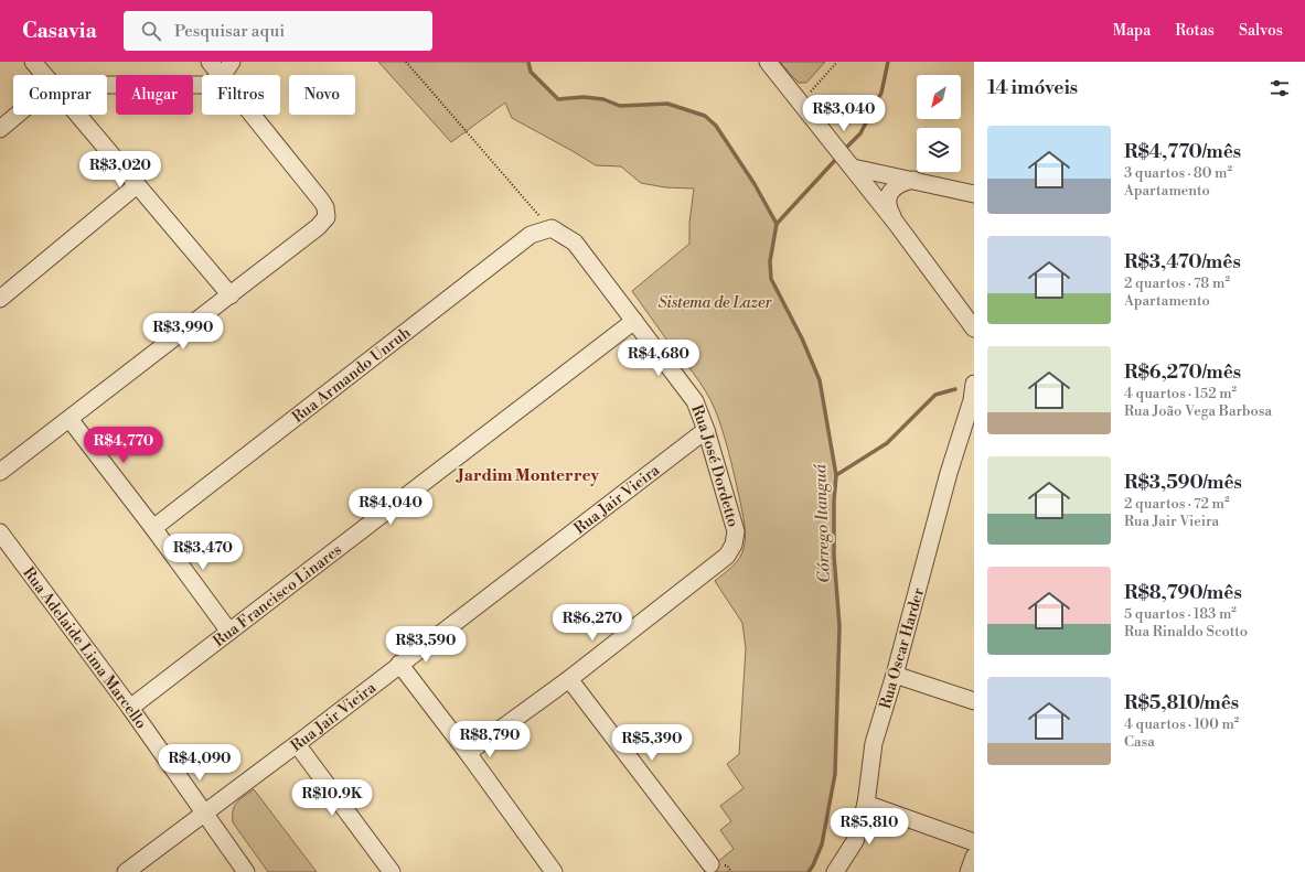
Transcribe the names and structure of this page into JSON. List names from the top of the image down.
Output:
{
  "streets": {
    "street": [
      "Rua Armando Unruh",
      "Rua José Dordetto",
      "Rua Jair Vieira",
      "Rua Francisco Linares",
      "Rua Adelaide Lima Marcello",
      "Rua Oscar Harder"
    ]
  },
  "crossings": [
    ["Rua Armando Unruh", "Rua José Dordetto"],
    ["Rua José Dordetto", "Rua Jair Vieira"],
    ["Rua José Dordetto", "Rua Francisco Linares"],
    ["Rua Jair Vieira", "Rua Adelaide Lima Marcello"],
    ["Rua Francisco Linares", "Rua Adelaide Lima Marcello"]
  ],
  "districts": ["Jardim Monterrey"],
  "water": ["Córrego Itanguá"],
  "parks": ["Sistema de Lazer"],
  "north": "bottom left",
  "page": {
    "header": "Casavia",
    "search": "Pesquisar aqui",
    "nav": ["Mapa", "Rotas", "Salvos"],
    "heading": "14 imóveis",
    "chip": [
      "Comprar",
      "Alugar",
      "Filtros",
      "Novo"
    ],
    "price": [
      "R$3,040",
      "R$3,020",
      "R$3,990",
      "R$4,680",
      "R$4,770",
      "R$4,040",
      "R$3,470",
      "R$6,270",
      "R$3,590",
      "R$8,790",
      "R$5,390",
      "R$4,090",
      "R$10.9K",
      "R$5,810"
    ],
    "list": [
      {
        "name": "R$4,770/mês",
        "note": "3 quartos · 80 m² · Apartamento"
      },
      {
        "name": "R$3,470/mês",
        "note": "2 quartos · 78 m² · Apartamento"
      },
      {
        "name": "R$6,270/mês",
        "note": "4 quartos · 152 m² · Rua João Vega Barbosa"
      },
      {
        "name": "R$3,590/mês",
        "note": "2 quartos · 72 m² · Rua Jair Vieira"
      },
      {
        "name": "R$8,790/mês",
        "note": "5 quartos · 183 m² · Rua Rinaldo Scotto"
      },
      {
        "name": "R$5,810/mês",
        "note": "4 quartos · 100 m² · Casa"
      }
    ]
  }
}
